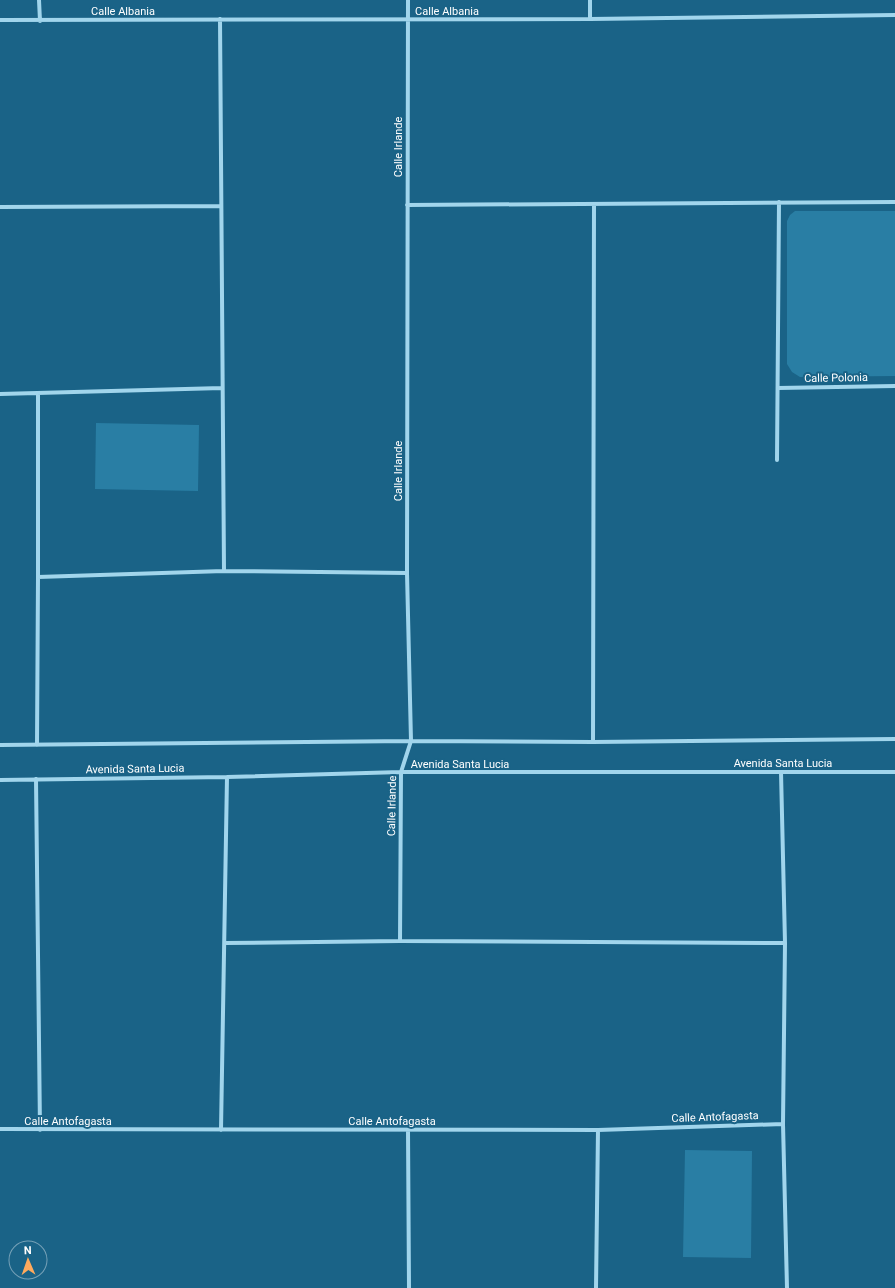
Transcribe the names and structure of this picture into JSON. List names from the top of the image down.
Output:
{
  "streets": {
    "street": [
      "Calle Albania",
      "Calle Irlande",
      "Calle Polonia",
      "Avenida Santa Lucia",
      "Calle Antofagasta"
    ]
  },
  "crossings": [
    ["Calle Albania", "Calle Irlande"],
    ["Calle Irlande", "Avenida Santa Lucia"]
  ],
  "north": "top"
}
